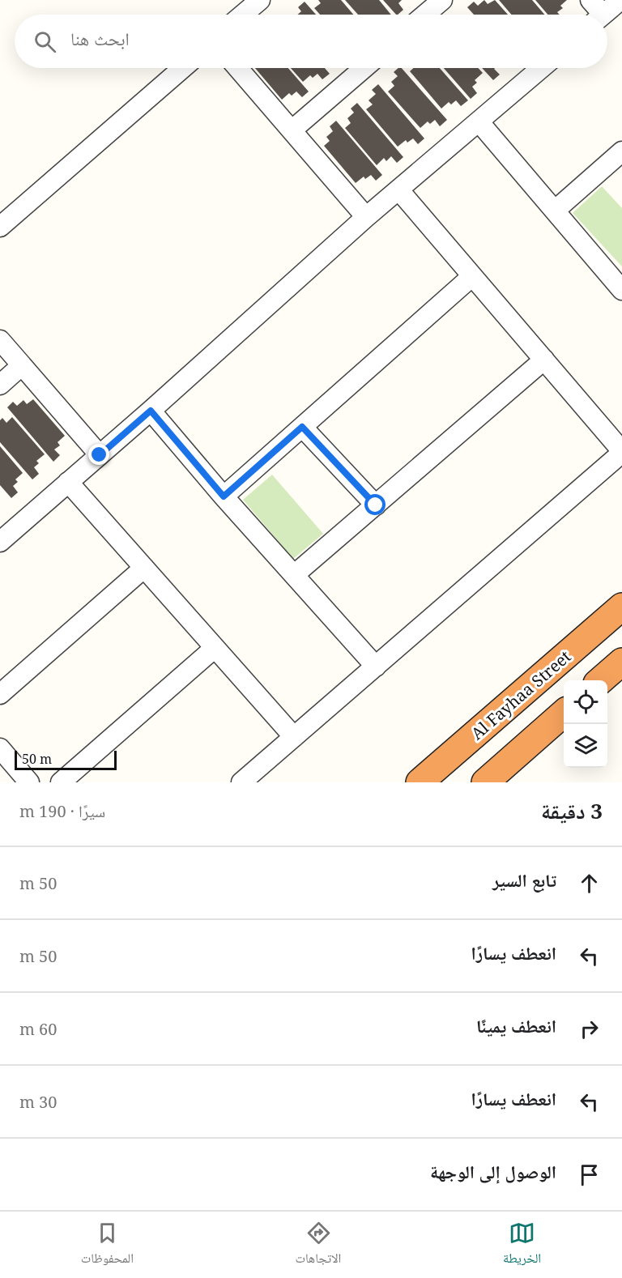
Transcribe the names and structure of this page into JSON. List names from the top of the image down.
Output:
{
  "streets": {
    "highway": ["Al Fayhaa Street"]
  },
  "scale_bar": "50 m",
  "page": {
    "search": "ابحث هنا",
    "scale": "50 m",
    "heading": ["3 دقيقة", "سيرًا · 190 m"],
    "list": [
      ["تابع السير", "50 m"],
      ["انعطف يسارًا", "50 m"],
      ["انعطف يمينًا", "60 m"],
      ["انعطف يسارًا", "30 m"],
      "الوصول إلى الوجهة"
    ],
    "nav": ["الخريطة", "الاتجاهات", "المحفوظات"]
  }
}
